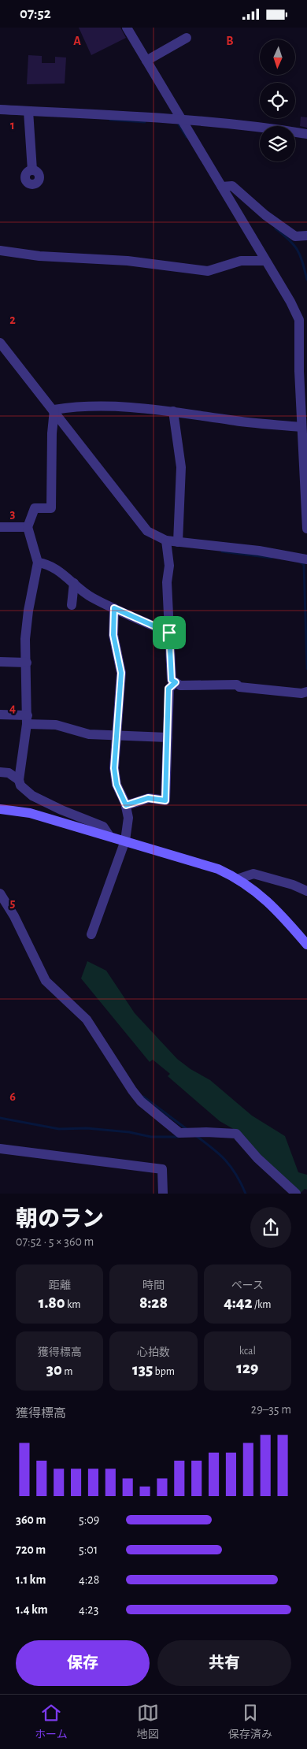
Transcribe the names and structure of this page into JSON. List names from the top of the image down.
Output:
{
  "north": "bottom",
  "page": {
    "status": "07:52",
    "heading": ["朝のラン", "07:52 · 5 × 360 m"],
    "stats": [
      ["距離", "1.80 km"],
      ["時間", "8:28"],
      ["ペース", "4:42 /km"],
      ["獲得標高", "30 m"],
      ["心拍数", "135 bpm"],
      ["kcal", "129"]
    ],
    "chart": ["獲得標高", "29–35 m"],
    "list": [
      {
        "name": "360 m",
        "note": "5:09"
      },
      {
        "name": "720 m",
        "note": "5:01"
      },
      {
        "name": "1.1 km",
        "note": "4:28"
      },
      {
        "name": "1.4 km",
        "note": "4:23"
      }
    ],
    "buttons": ["保存", "共有"],
    "tabs": ["ホーム", "地図", "保存済み"]
  },
  "grid": {
    "columns": ["A", "B"],
    "rows": [
      "1",
      "2",
      "3",
      "4",
      "5",
      "6"
    ]
  }
}
